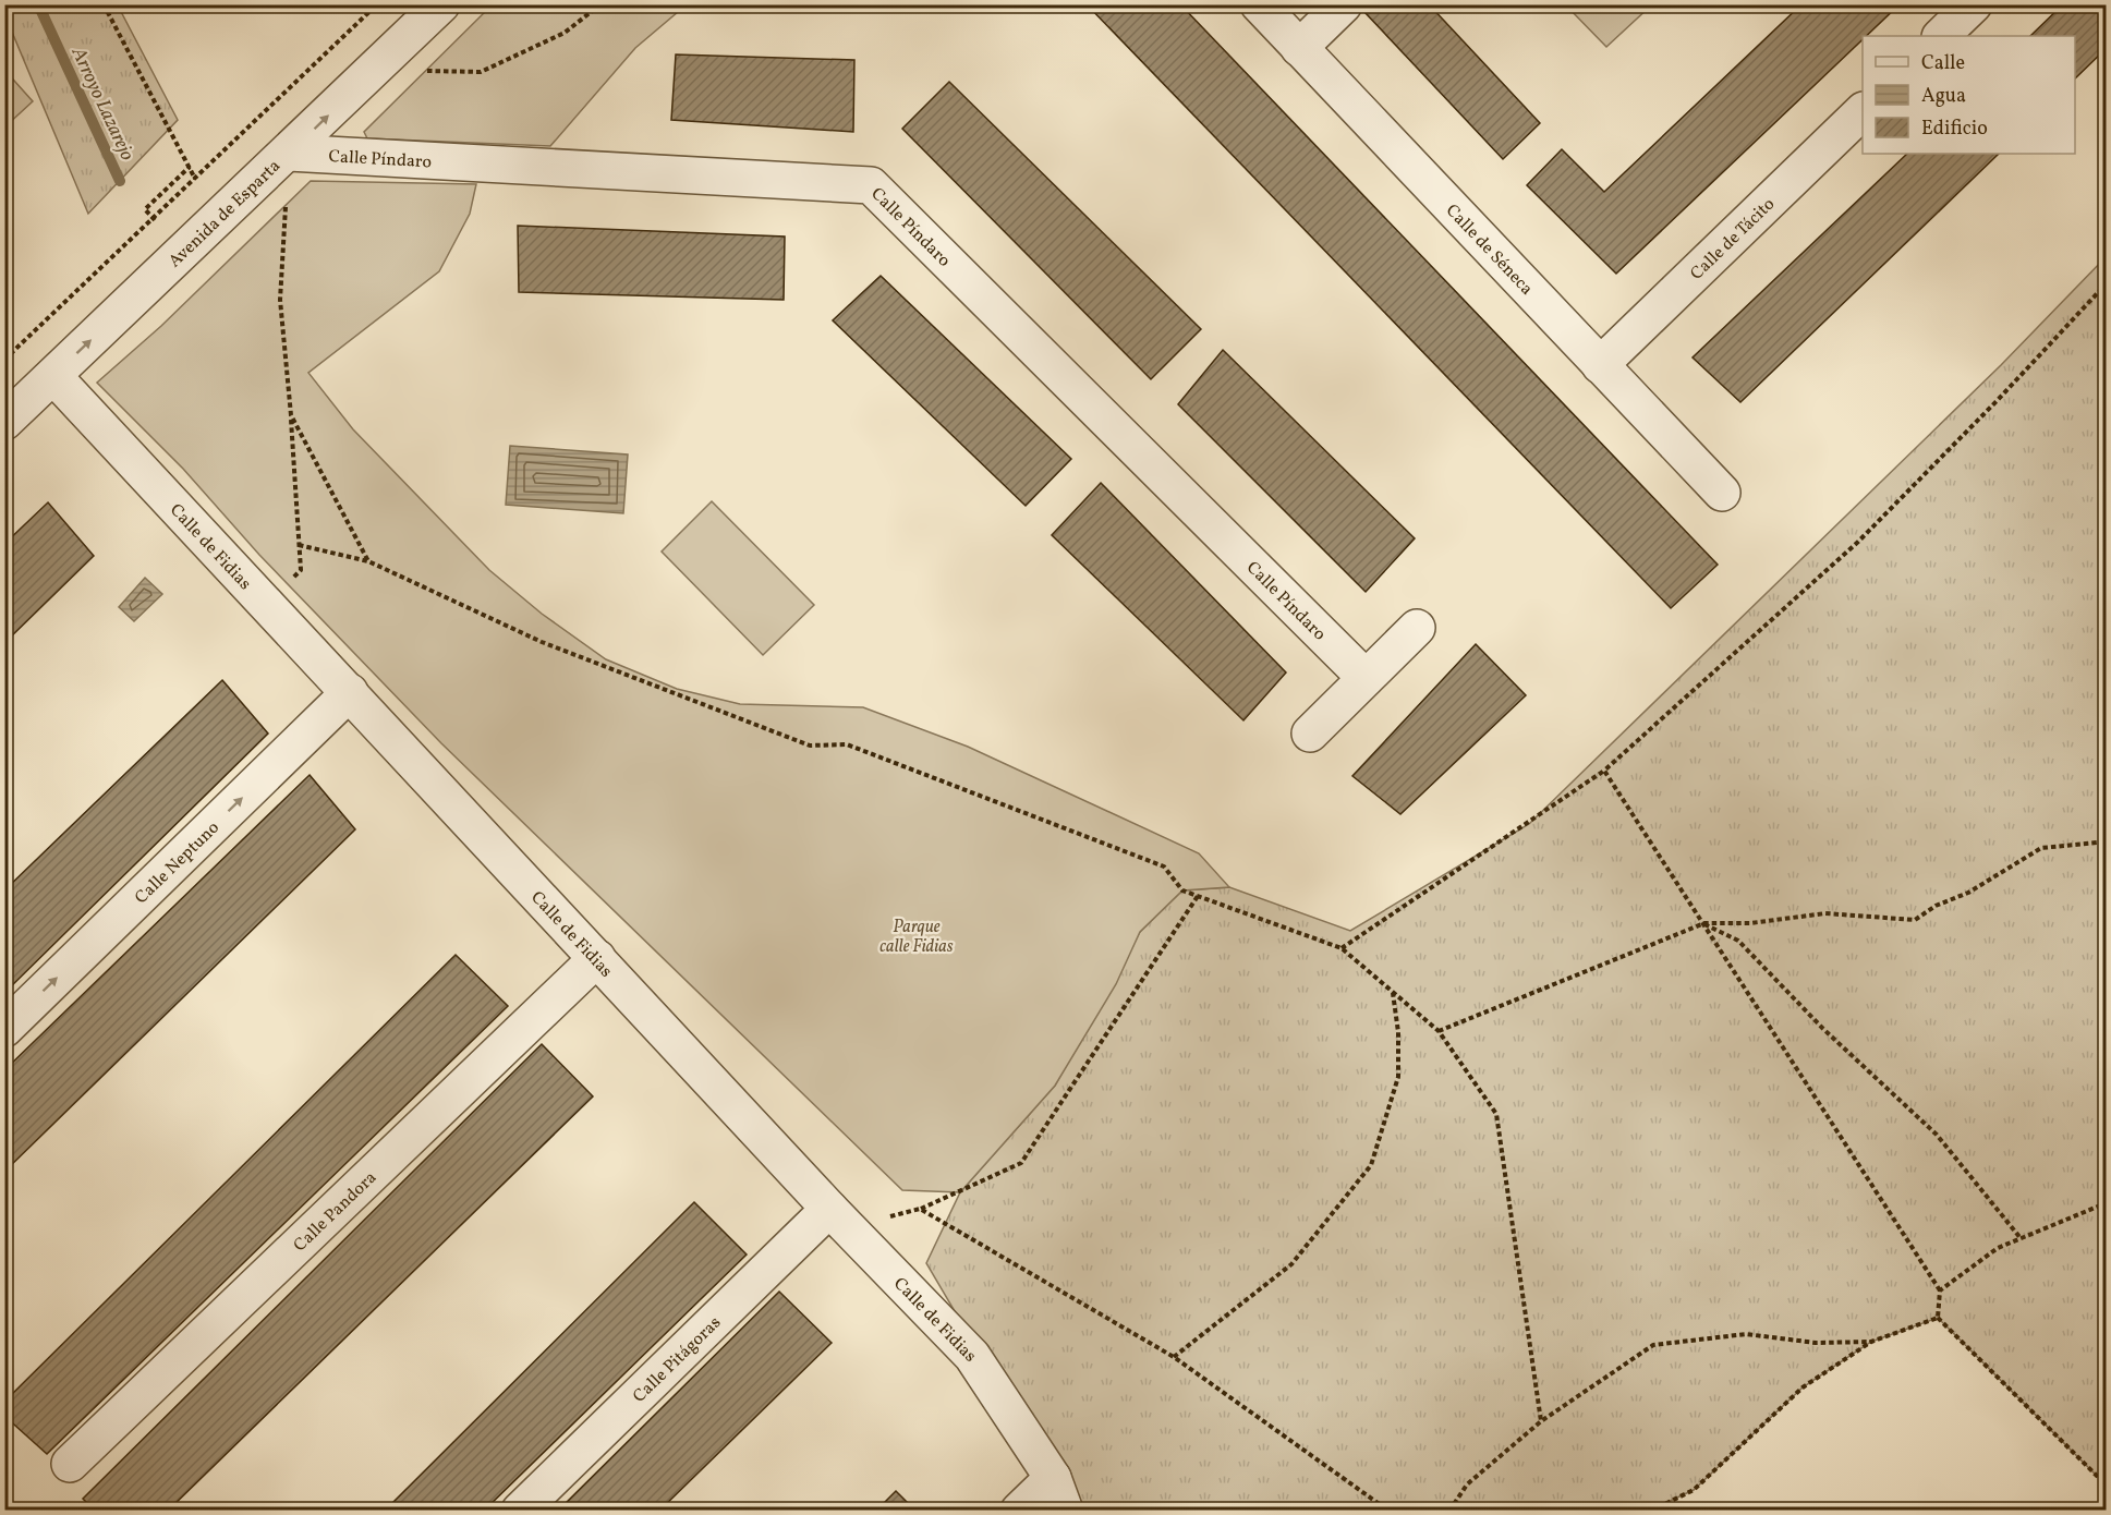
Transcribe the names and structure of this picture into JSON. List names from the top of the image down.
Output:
{
  "streets": {
    "street": [
      "Calle Píndaro",
      "Avenida de Esparta",
      "Calle de Tácito",
      "Calle de Séneca",
      "Calle de Fidias",
      "Calle Neptuno",
      "Calle Pandora",
      "Calle Pitágoras"
    ]
  },
  "crossings": [
    ["Calle Píndaro", "Avenida de Esparta"],
    ["Avenida de Esparta", "Calle de Fidias"],
    ["Calle de Tácito", "Calle de Séneca"],
    ["Calle de Fidias", "Calle Neptuno"],
    ["Calle de Fidias", "Calle Pandora"],
    ["Calle de Fidias", "Calle Pitágoras"]
  ],
  "one_way": ["Avenida de Esparta", "Calle Neptuno"],
  "water": ["Arroyo Lazarejo"],
  "parks": ["Parque calle Fidias"],
  "legend": ["Calle", "Agua", "Edificio"]
}
